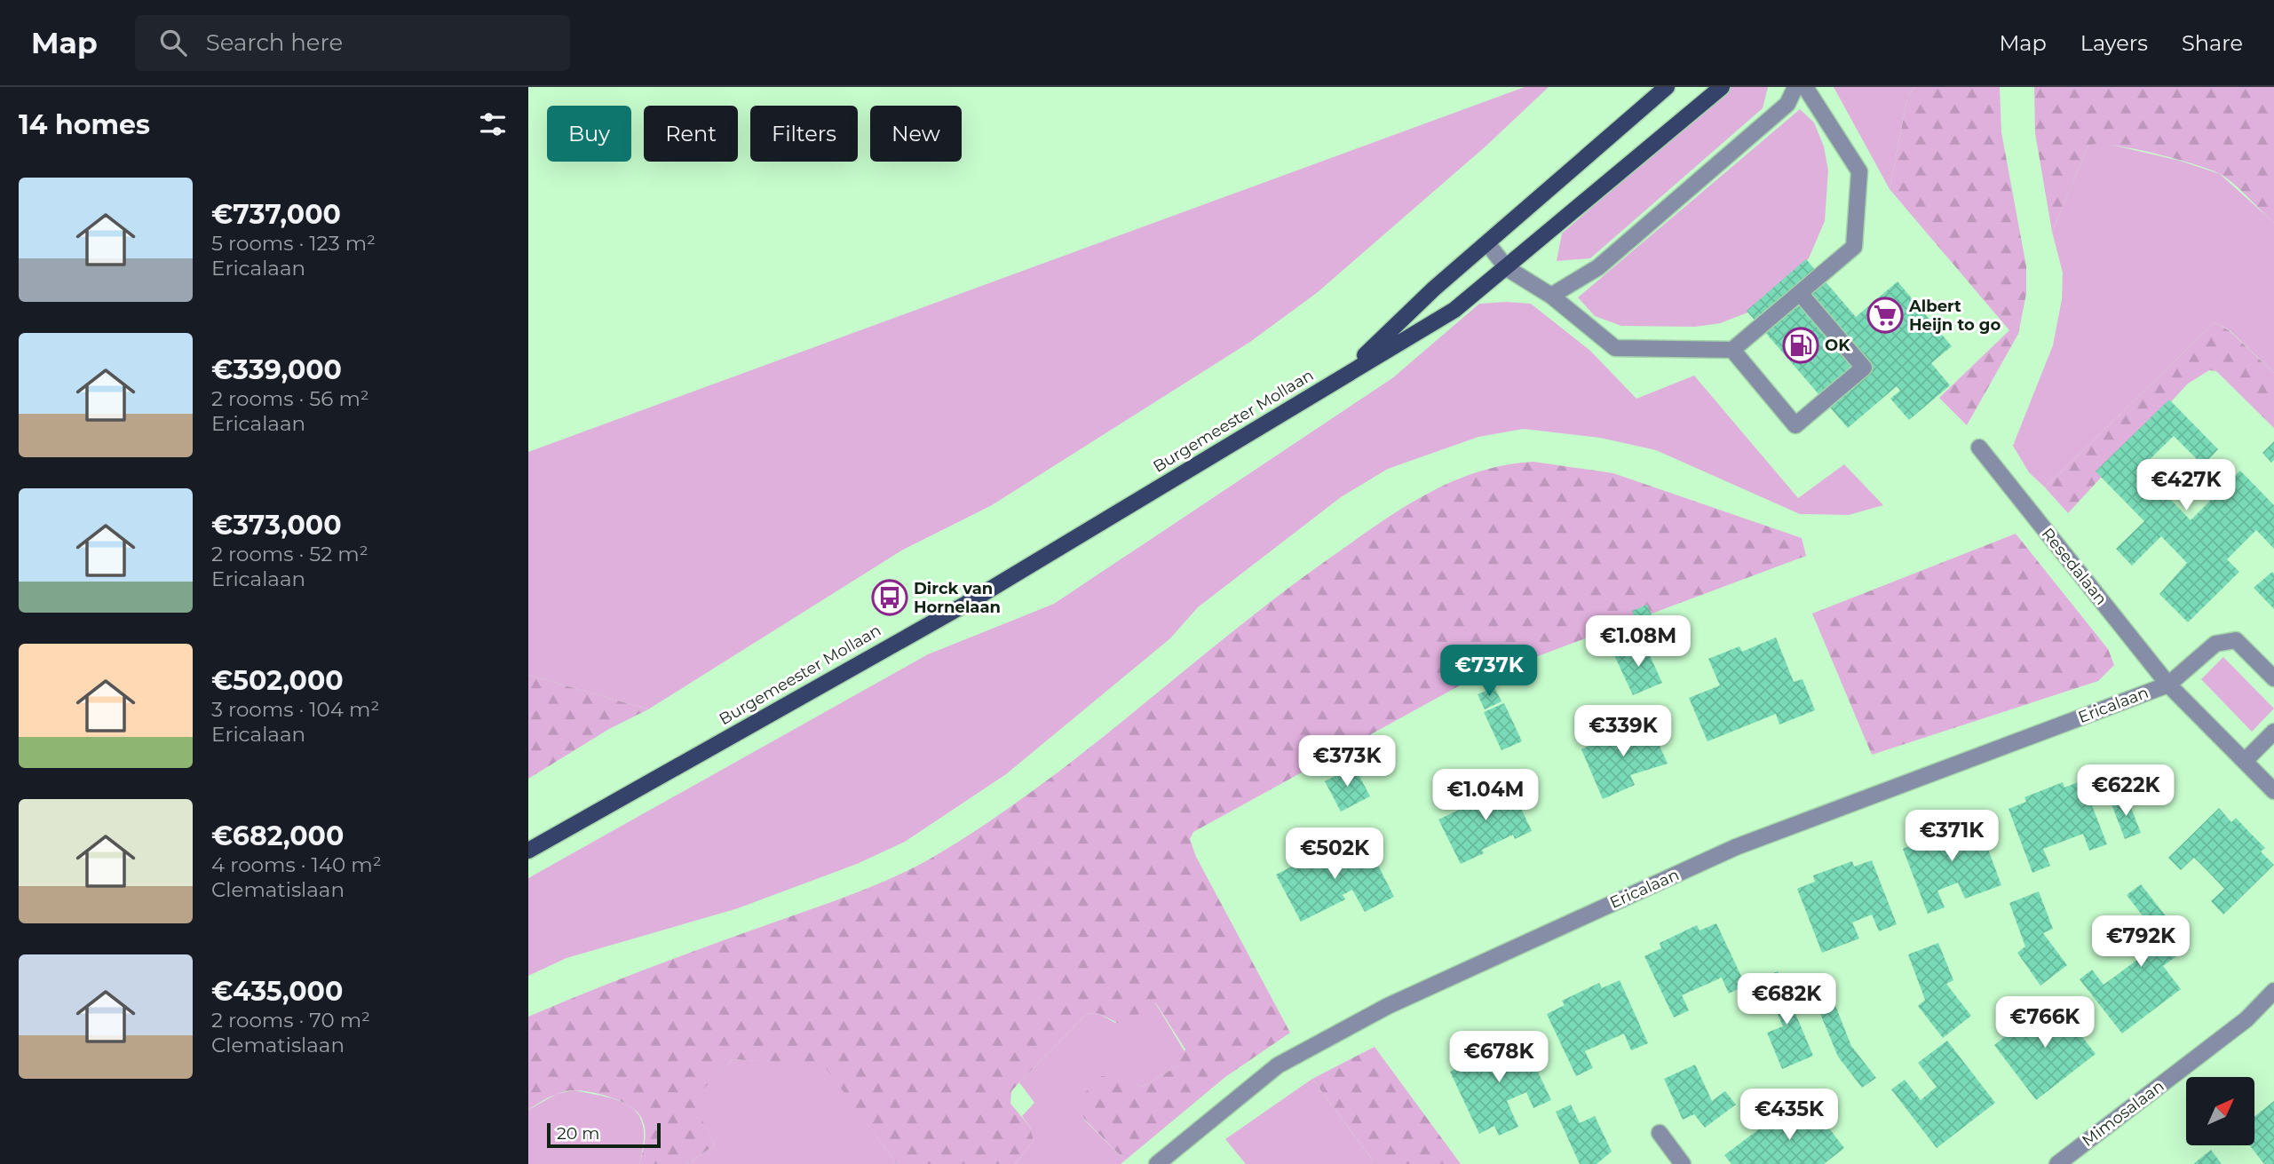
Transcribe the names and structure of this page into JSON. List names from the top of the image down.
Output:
{
  "streets": {
    "main road": ["Burgemeester Mollaan"],
    "street": ["Resedalaan", "Ericalaan", "Mimosalaan"]
  },
  "crossings": [
    ["Resedalaan", "Ericalaan"]
  ],
  "places": {
    "supermarket": ["Albert Heijn to go"],
    "fuel station": ["OK"],
    "bus stop": ["Dirck van Hornelaan"]
  },
  "scale_bar": "20 m",
  "north": "top right",
  "page": {
    "header": "Map",
    "search": "Search here",
    "nav": ["Map", "Layers", "Share"],
    "heading": "14 homes",
    "chip": [
      "Buy",
      "Rent",
      "Filters",
      "New"
    ],
    "list": [
      {
        "name": "€737,000",
        "note": "5 rooms · 123 m² · Ericalaan"
      },
      {
        "name": "€339,000",
        "note": "2 rooms · 56 m² · Ericalaan"
      },
      {
        "name": "€373,000",
        "note": "2 rooms · 52 m² · Ericalaan"
      },
      {
        "name": "€502,000",
        "note": "3 rooms · 104 m² · Ericalaan"
      },
      {
        "name": "€682,000",
        "note": "4 rooms · 140 m² · Clematislaan"
      },
      {
        "name": "€435,000",
        "note": "2 rooms · 70 m² · Clematislaan"
      }
    ],
    "price": [
      "€427K",
      "€1.08M",
      "€737K",
      "€339K",
      "€373K",
      "€622K",
      "€1.04M",
      "€371K",
      "€502K",
      "€792K",
      "€682K",
      "€766K",
      "€678K",
      "€435K"
    ],
    "scale": "20 m"
  }
}
